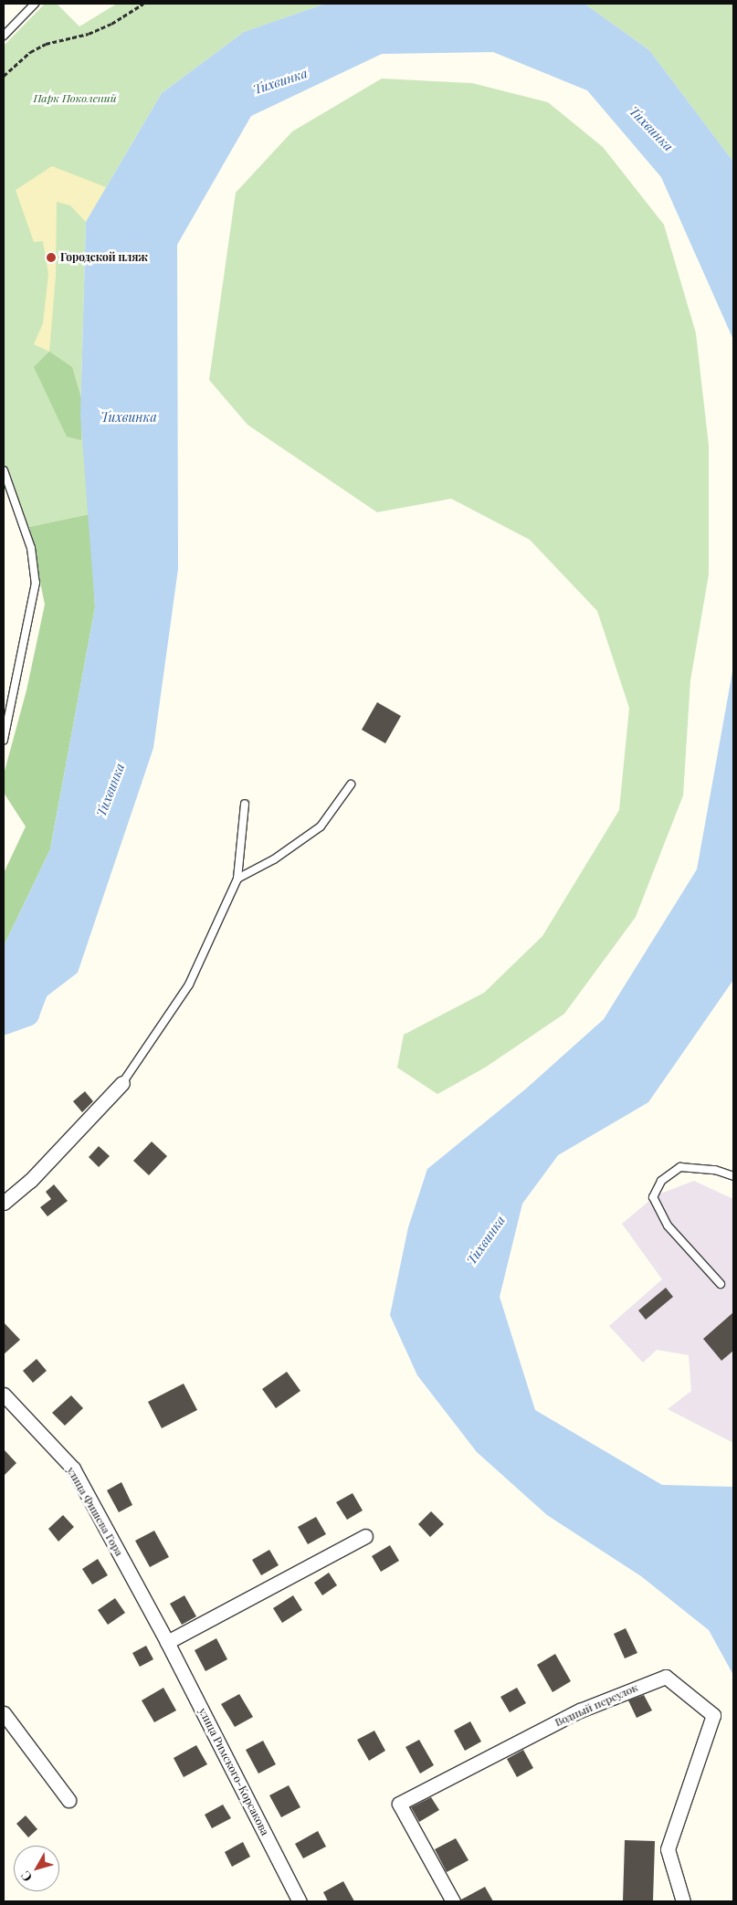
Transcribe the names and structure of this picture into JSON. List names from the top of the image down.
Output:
{
  "streets": {
    "street": ["улица Фишева Гора", "Водный переулок", "улица Римского-Корсакова"]
  },
  "crossings": [
    ["улица Фишева Гора", "улица Римского-Корсакова"]
  ],
  "water": ["Тихвинка"],
  "parks": ["Парк Поколений"],
  "places": ["Городской пляж"],
  "north": "bottom left"
}
